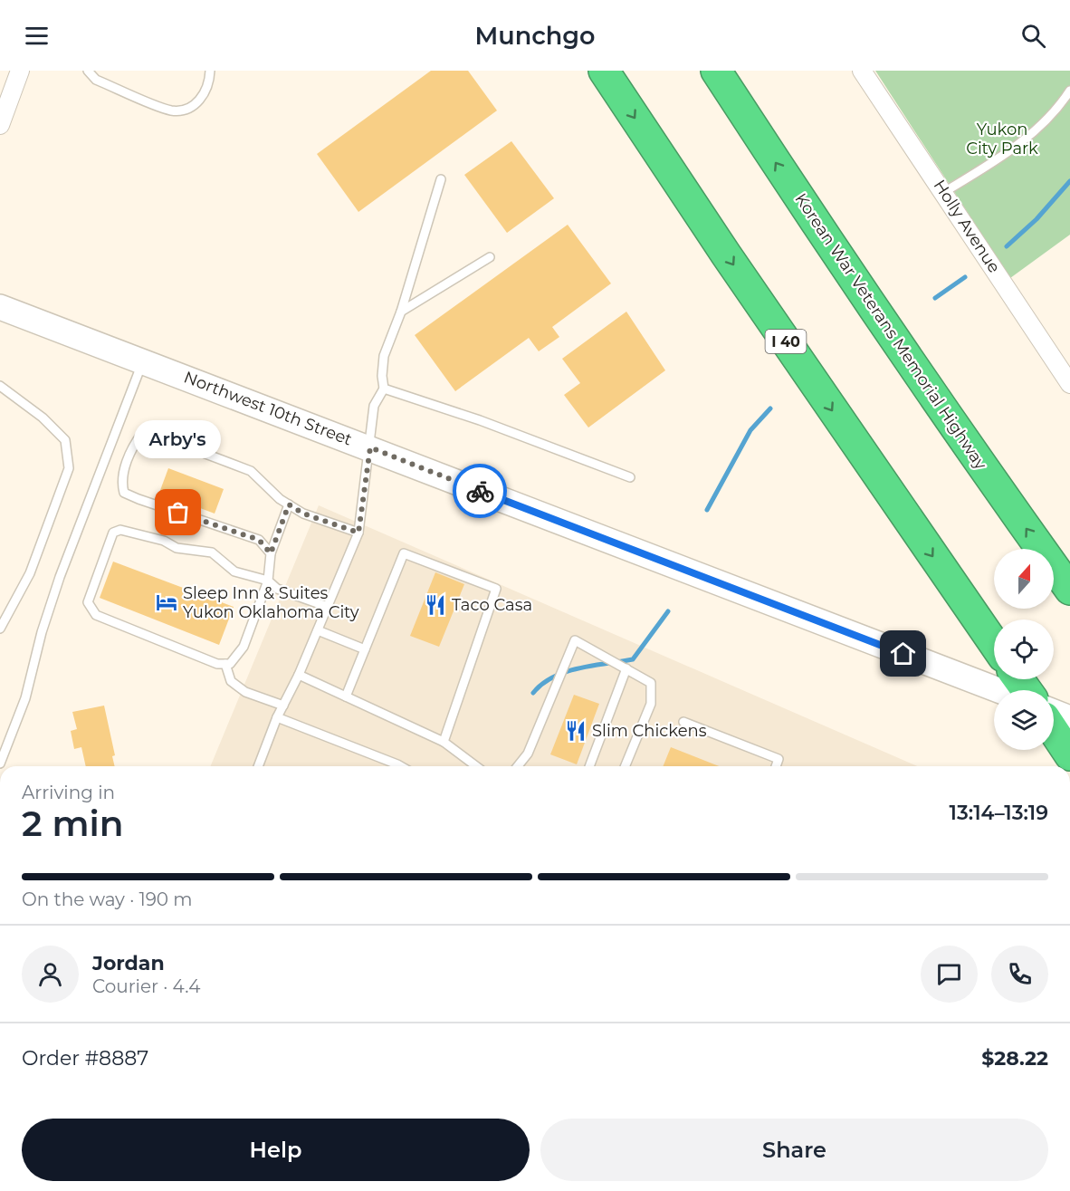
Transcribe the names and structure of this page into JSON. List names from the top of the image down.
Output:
{
  "streets": {
    "highway": ["Korean War Veterans Memorial Highway", "I 40"],
    "main road": ["Northwest 10th Street"],
    "street": ["Holly Avenue"]
  },
  "parks": ["Yukon City Park"],
  "places": {
    "other": ["Arby's"],
    "hotel": ["Sleep Inn & Suites Yukon Oklahoma City"],
    "restaurant": ["Taco Casa", "Slim Chickens"]
  },
  "north": "top",
  "page": {
    "header": "Munchgo",
    "bubble": "Arby's",
    "heading": ["2 min", "Arriving in", "13:14–13:19"],
    "panel": [
      "Jordan",
      "Courier · 4.4",
      "Order #8887",
      "$28.22"
    ],
    "bar": "On the way · 190 m",
    "buttons": ["Help", "Share"]
  }
}
